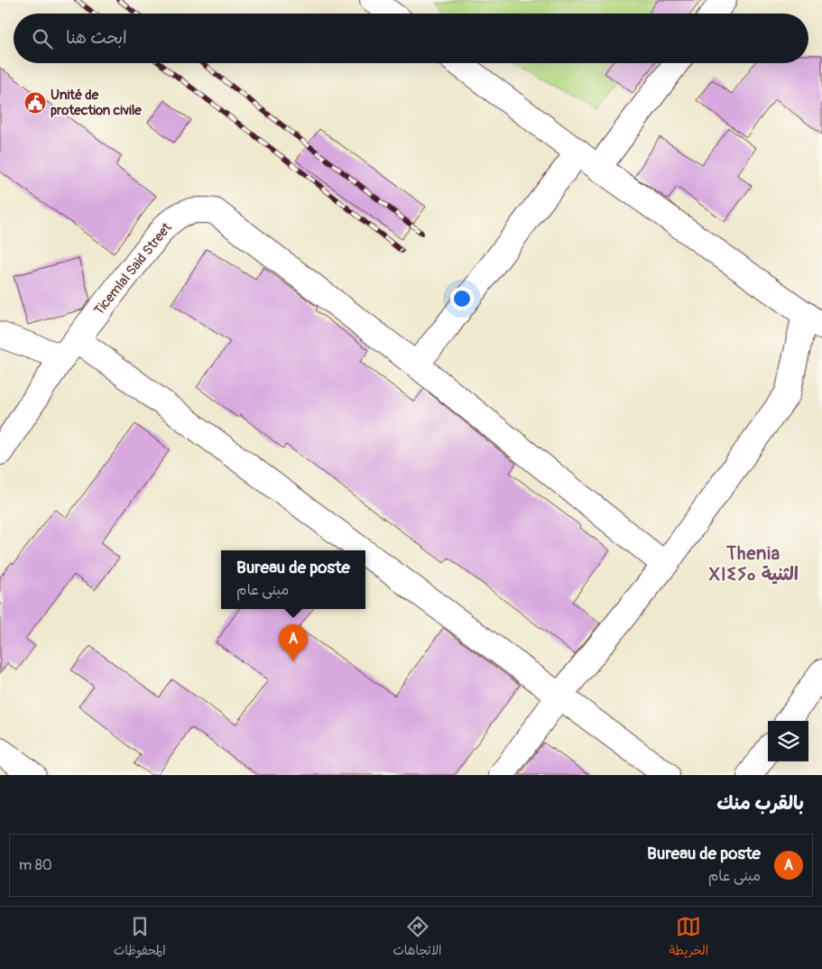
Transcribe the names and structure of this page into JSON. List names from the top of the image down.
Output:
{
  "streets": {
    "street": ["Ticemlal Said Street"]
  },
  "districts": ["Thenia ⵝⵏⵉⵢⴰ الثنية"],
  "places": {
    "public building": ["Unité de protection civile"]
  },
  "page": {
    "search": "ابحث هنا",
    "popup": ["Bureau de poste", "مبنى عام"],
    "pins": "A",
    "heading": "بالقرب منك",
    "list": [
      {
        "mark": "A",
        "name": "Bureau de poste",
        "note": "مبنى عام",
        "value": "80 m"
      }
    ],
    "nav": ["الخريطة", "الاتجاهات", "المحفوظات"]
  }
}
